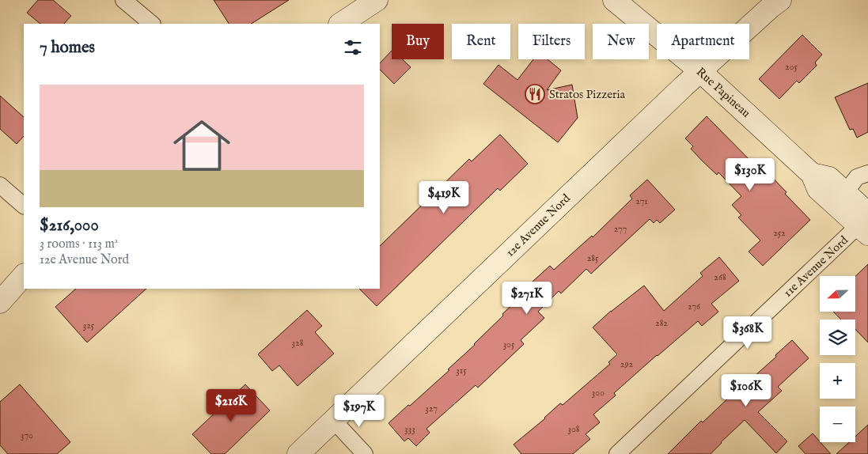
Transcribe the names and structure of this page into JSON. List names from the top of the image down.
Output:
{
  "streets": {
    "main road": ["Rue Papineau", "12e Avenue Nord"],
    "street": ["11e Avenue Nord"]
  },
  "crossings": [
    ["Rue Papineau", "12e Avenue Nord"],
    ["Rue Papineau", "11e Avenue Nord"]
  ],
  "places": {
    "restaurant": ["Stratos Pizzeria"]
  },
  "house_numbers": [
    "205",
    "271",
    "277",
    "252",
    "285",
    "268",
    "276",
    "282",
    "325",
    "328",
    "305",
    "292",
    "315",
    "300",
    "327",
    "333",
    "308",
    "370"
  ],
  "north": "left",
  "page": {
    "chip": [
      "Buy",
      "Rent",
      "Filters",
      "New",
      "Apartment"
    ],
    "heading": "7 homes",
    "list": [
      {
        "name": "$216,000",
        "note": "3 rooms · 113 m² · 12e Avenue Nord"
      }
    ],
    "price": [
      "$130K",
      "$419K",
      "$271K",
      "$368K",
      "$106K",
      "$216K",
      "$197K"
    ],
    "map_buttons": ["+", "−"]
  }
}
